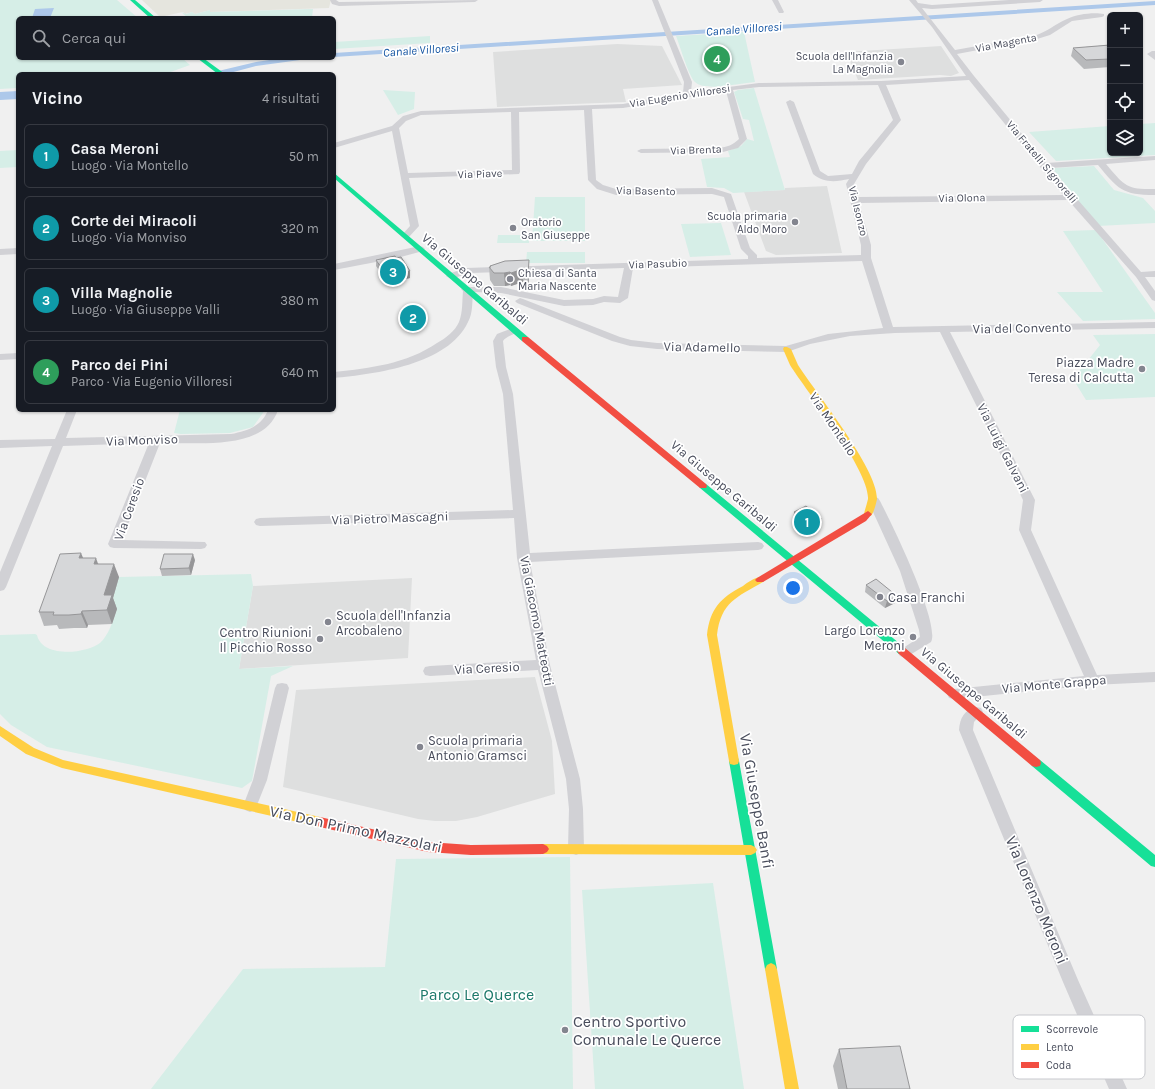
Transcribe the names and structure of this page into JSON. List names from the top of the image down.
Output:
{
  "streets": {
    "street": [
      "Via Magenta",
      "Via Eugenio Villoresi",
      "Via Brenta",
      "Via Fratelli Signorelli",
      "Via Piave",
      "Via Basento",
      "Via Olona",
      "Via Isonzo",
      "Via Pasubio",
      "Via Giuseppe Garibaldi",
      "Via del Convento",
      "Via Adamello",
      "Via Montello",
      "Via Monviso",
      "Via Luigi Galvani",
      "Via Ceresio",
      "Via Pietro Mascagni",
      "Via Giacomo Matteotti",
      "Via Monte Grappa",
      "Via Giuseppe Banfi",
      "Via Don Primo Mazzolari",
      "Via Lorenzo Meroni"
    ]
  },
  "crossings": [
    ["Via Magenta", "Via Fratelli Signorelli"],
    ["Via Eugenio Villoresi", "Via Brenta"],
    ["Via Eugenio Villoresi", "Via Fratelli Signorelli"],
    ["Via Eugenio Villoresi", "Via Piave"],
    ["Via Eugenio Villoresi", "Via Basento"],
    ["Via Eugenio Villoresi", "Via Isonzo"],
    ["Via Fratelli Signorelli", "Via Olona"],
    ["Via Basento", "Via Pasubio"],
    ["Via Olona", "Via Isonzo"],
    ["Via Isonzo", "Via Pasubio"],
    ["Via Isonzo", "Via del Convento"],
    ["Via Isonzo", "Via Adamello"],
    ["Via Pasubio", "Via Giuseppe Garibaldi"],
    ["Via Giuseppe Garibaldi", "Via Montello"],
    ["Via Giuseppe Garibaldi", "Via Giacomo Matteotti"],
    ["Via Giuseppe Garibaldi", "Via Monte Grappa"],
    ["Via Giuseppe Garibaldi", "Via Giuseppe Banfi"],
    ["Via Giuseppe Garibaldi", "Via Lorenzo Meroni"],
    ["Via del Convento", "Via Adamello"],
    ["Via del Convento", "Via Luigi Galvani"],
    ["Via Adamello", "Via Montello"],
    ["Via Monviso", "Via Ceresio"],
    ["Via Luigi Galvani", "Via Monte Grappa"],
    ["Via Ceresio", "Via Giacomo Matteotti"],
    ["Via Pietro Mascagni", "Via Giacomo Matteotti"],
    ["Via Giacomo Matteotti", "Via Don Primo Mazzolari"],
    ["Via Giuseppe Banfi", "Via Don Primo Mazzolari"]
  ],
  "water": ["Canale Villoresi"],
  "parks": ["Parco Le Querce"],
  "places": [
    "Scuola dell'Infanzia La Magnolia",
    "Scuola primaria Aldo Moro",
    "Oratorio San Giuseppe",
    "Chiesa di Santa Maria Nascente",
    "Piazza Madre Teresa di Calcutta",
    "Casa Franchi",
    "Scuola dell'Infanzia Arcobaleno",
    "Largo Lorenzo Meroni",
    "Centro Riunioni Il Picchio Rosso",
    "Scuola primaria Antonio Gramsci",
    "Centro Sportivo Comunale Le Querce"
  ],
  "legend": ["Scorrevole", "Lento", "Coda"],
  "page": {
    "map_buttons": ["+", "−"],
    "search": "Cerca qui",
    "pins": [
      "4",
      "3",
      "2",
      "1"
    ],
    "heading": ["Vicino", "4 risultati"],
    "list": [
      {
        "mark": "1",
        "name": "Casa Meroni",
        "note": "Luogo · Via Montello",
        "value": "50 m"
      },
      {
        "mark": "2",
        "name": "Corte dei Miracoli",
        "note": "Luogo · Via Monviso",
        "value": "320 m"
      },
      {
        "mark": "3",
        "name": "Villa Magnolie",
        "note": "Luogo · Via Giuseppe Valli",
        "value": "380 m"
      },
      {
        "mark": "4",
        "name": "Parco dei Pini",
        "note": "Parco · Via Eugenio Villoresi",
        "value": "640 m"
      }
    ]
  }
}
